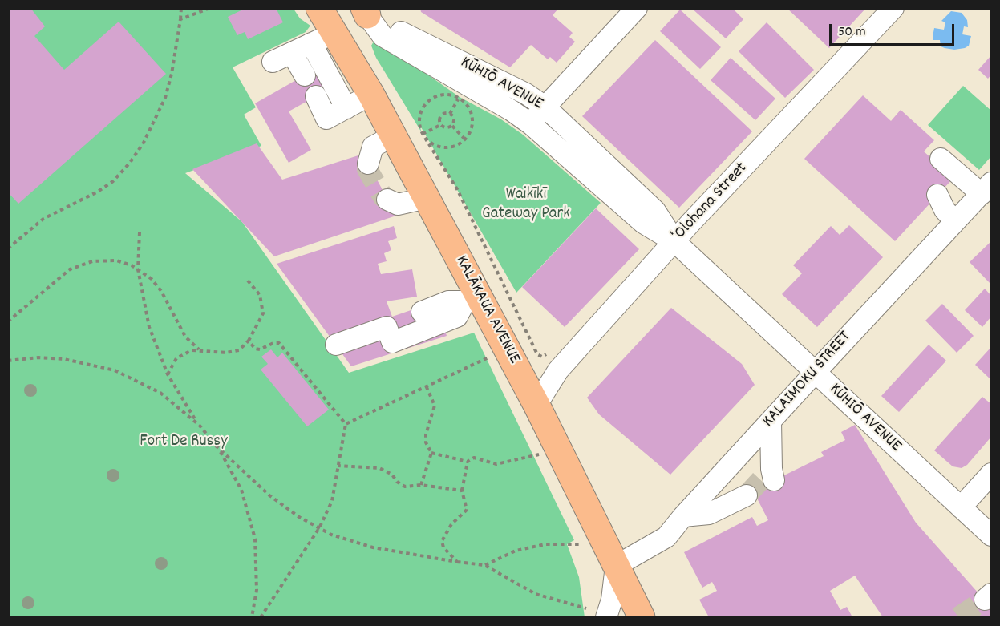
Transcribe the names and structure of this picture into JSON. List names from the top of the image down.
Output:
{
  "streets": {
    "main road": ["KALĀKAUA AVENUE"],
    "street": ["KŪHIŌ AVENUE", "ʻOlohana Street", "KALAIMOKU STREET"]
  },
  "crossings": [
    ["KŪHIŌ AVENUE", "ʻOlohana Street"],
    ["KŪHIŌ AVENUE", "KALAIMOKU STREET"],
    ["ʻOlohana Street", "KALĀKAUA AVENUE"],
    ["KALĀKAUA AVENUE", "KALAIMOKU STREET"]
  ],
  "parks": ["Waikīkī Gateway Park", "Fort De Russy"],
  "scale_bar": "50 m"
}
